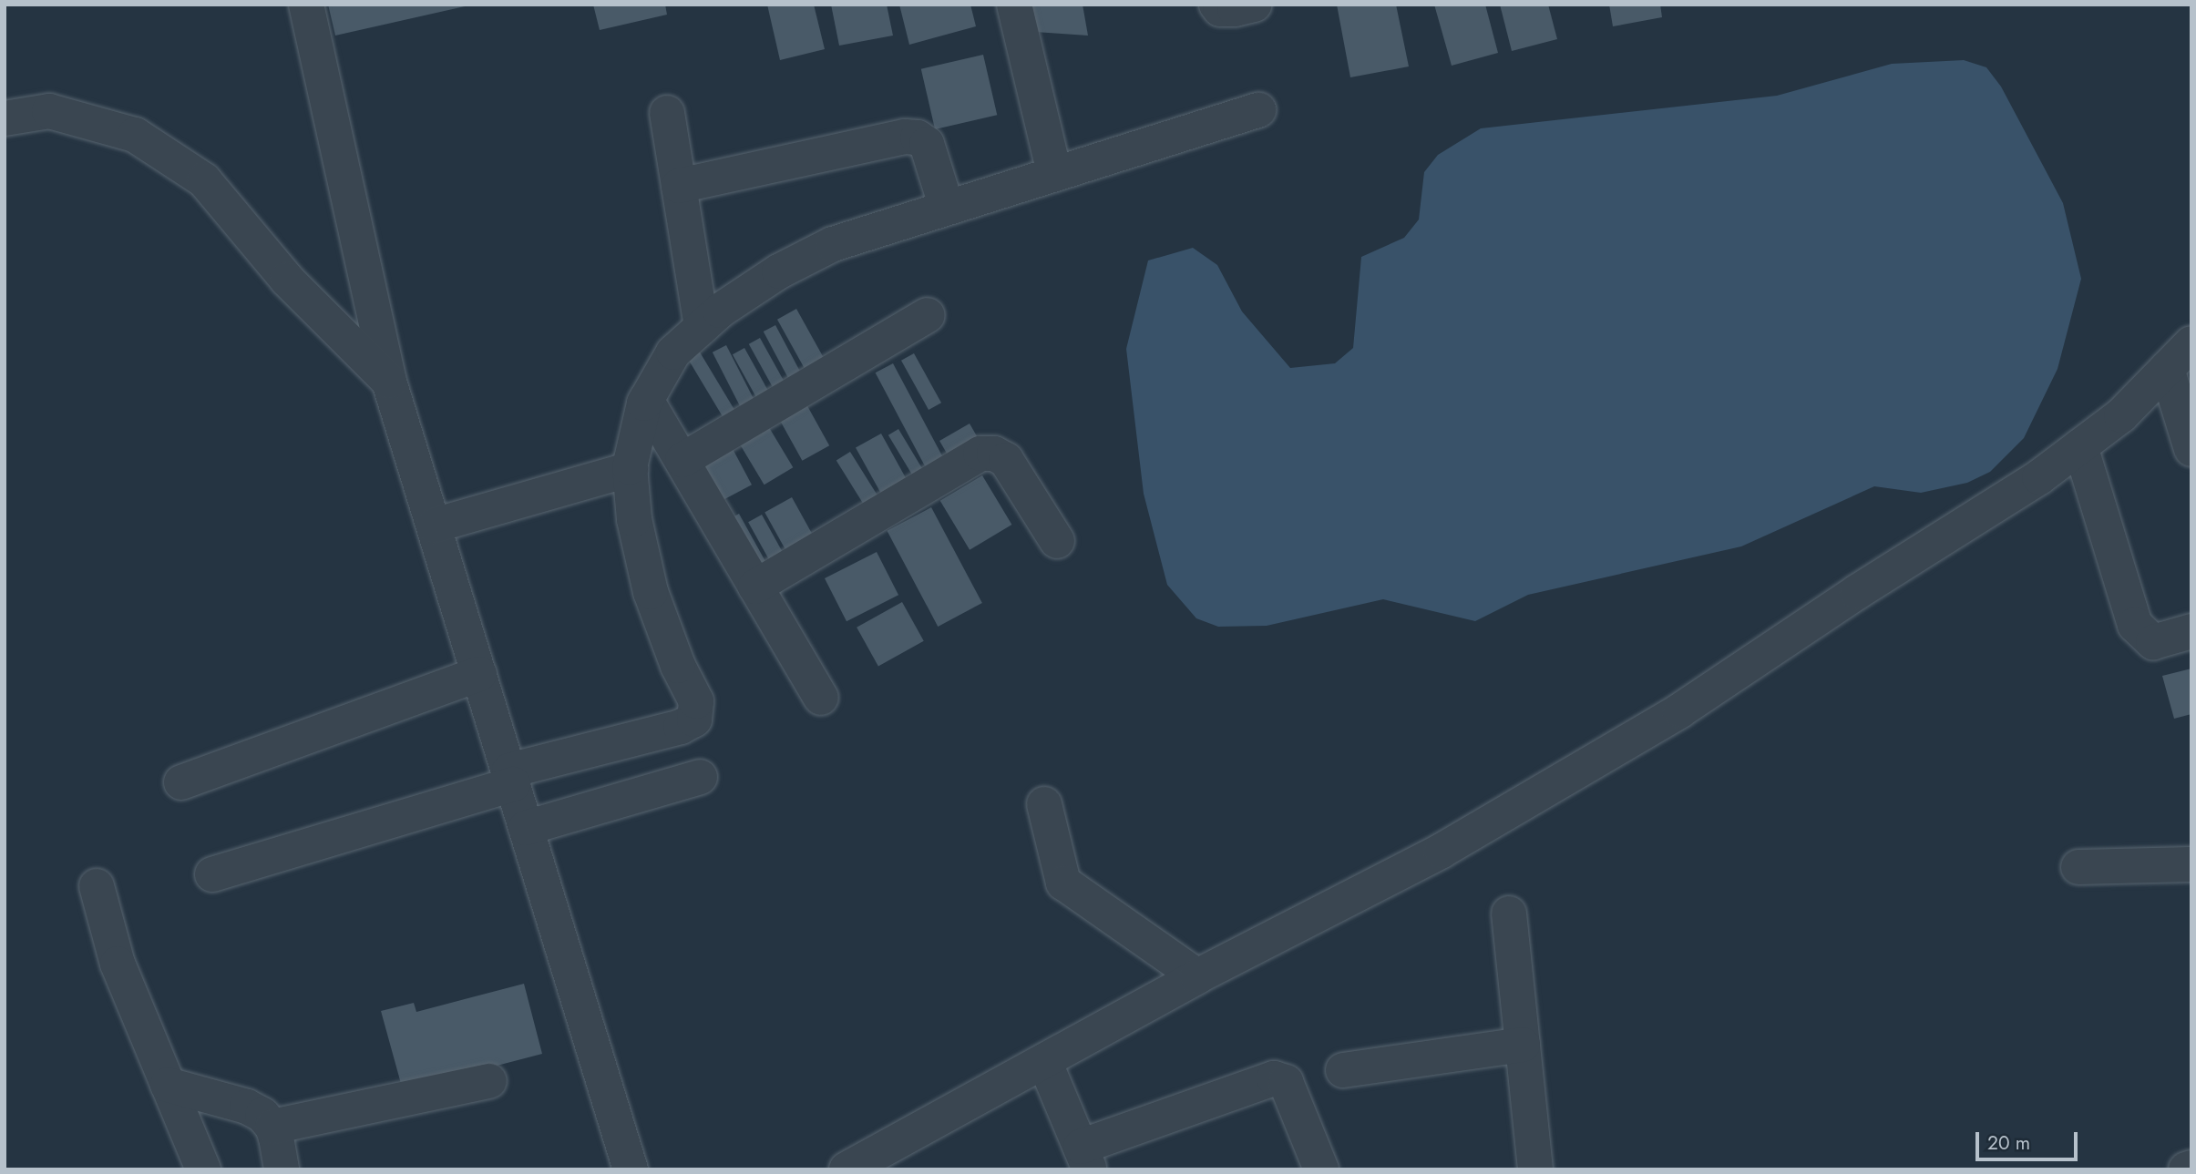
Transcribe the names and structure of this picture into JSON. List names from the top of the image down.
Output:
{
  "scale_bar": "20 m"
}
